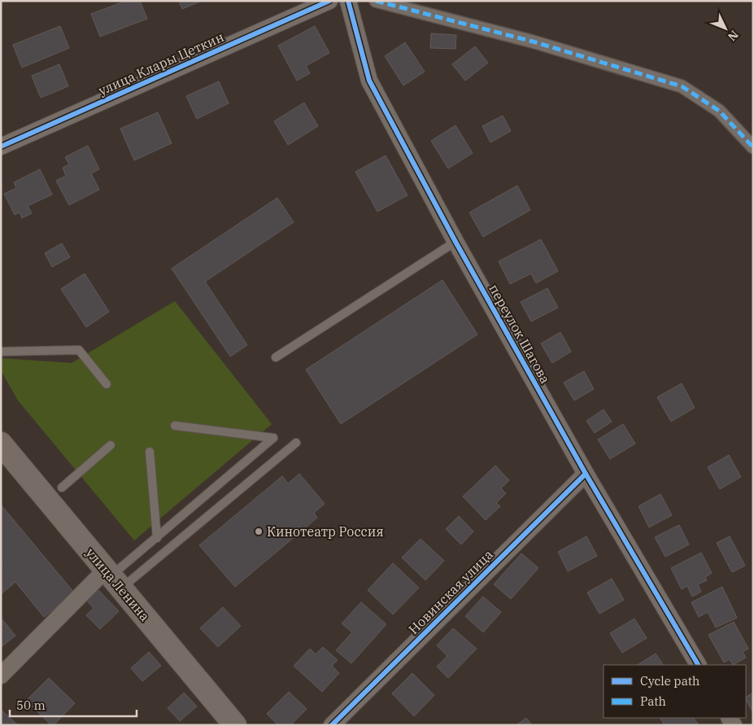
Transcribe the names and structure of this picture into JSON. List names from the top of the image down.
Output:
{
  "streets": {
    "main road": ["улица Ленина"],
    "street": ["улица Клары Цеткин", "переулок Шагова", "Новинская улица"]
  },
  "crossings": [
    ["переулок Шагова", "Новинская улица"]
  ],
  "places": ["Кинотеатр Россия"],
  "legend": ["Cycle path", "Path"],
  "scale_bar": "50 m",
  "north": "bottom right"
}
